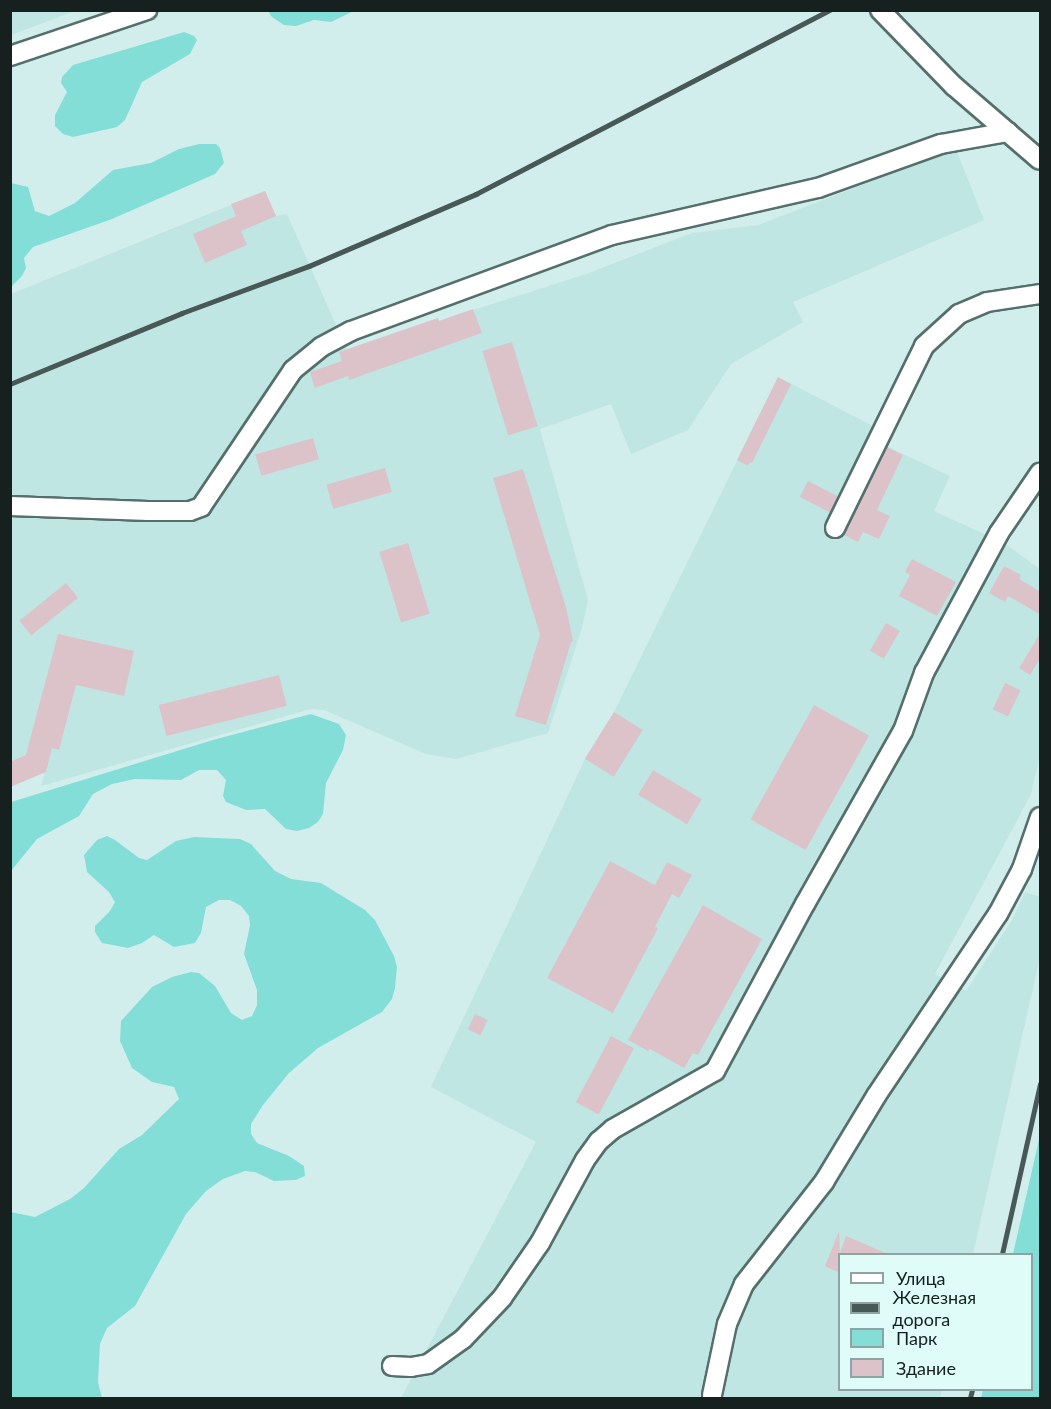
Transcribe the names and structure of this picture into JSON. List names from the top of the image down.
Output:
{
  "legend": [
    "Улица",
    "Железная дорога",
    "Парк",
    "Здание"
  ]
}
